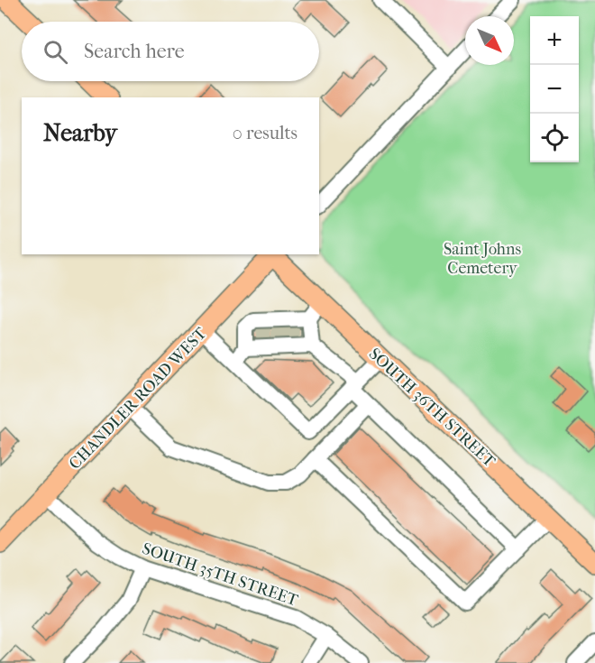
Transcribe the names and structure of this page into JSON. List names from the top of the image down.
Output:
{
  "streets": {
    "main road": ["CHANDLER ROAD WEST", "SOUTH 36TH STREET"],
    "street": ["SOUTH 35TH STREET"]
  },
  "crossings": [
    ["CHANDLER ROAD WEST", "SOUTH 35TH STREET"]
  ],
  "parks": ["Saint Johns Cemetery"],
  "north": "bottom right",
  "page": {
    "map_buttons": ["+", "−"],
    "search": "Search here",
    "heading": ["Nearby", "0 results"]
  }
}
